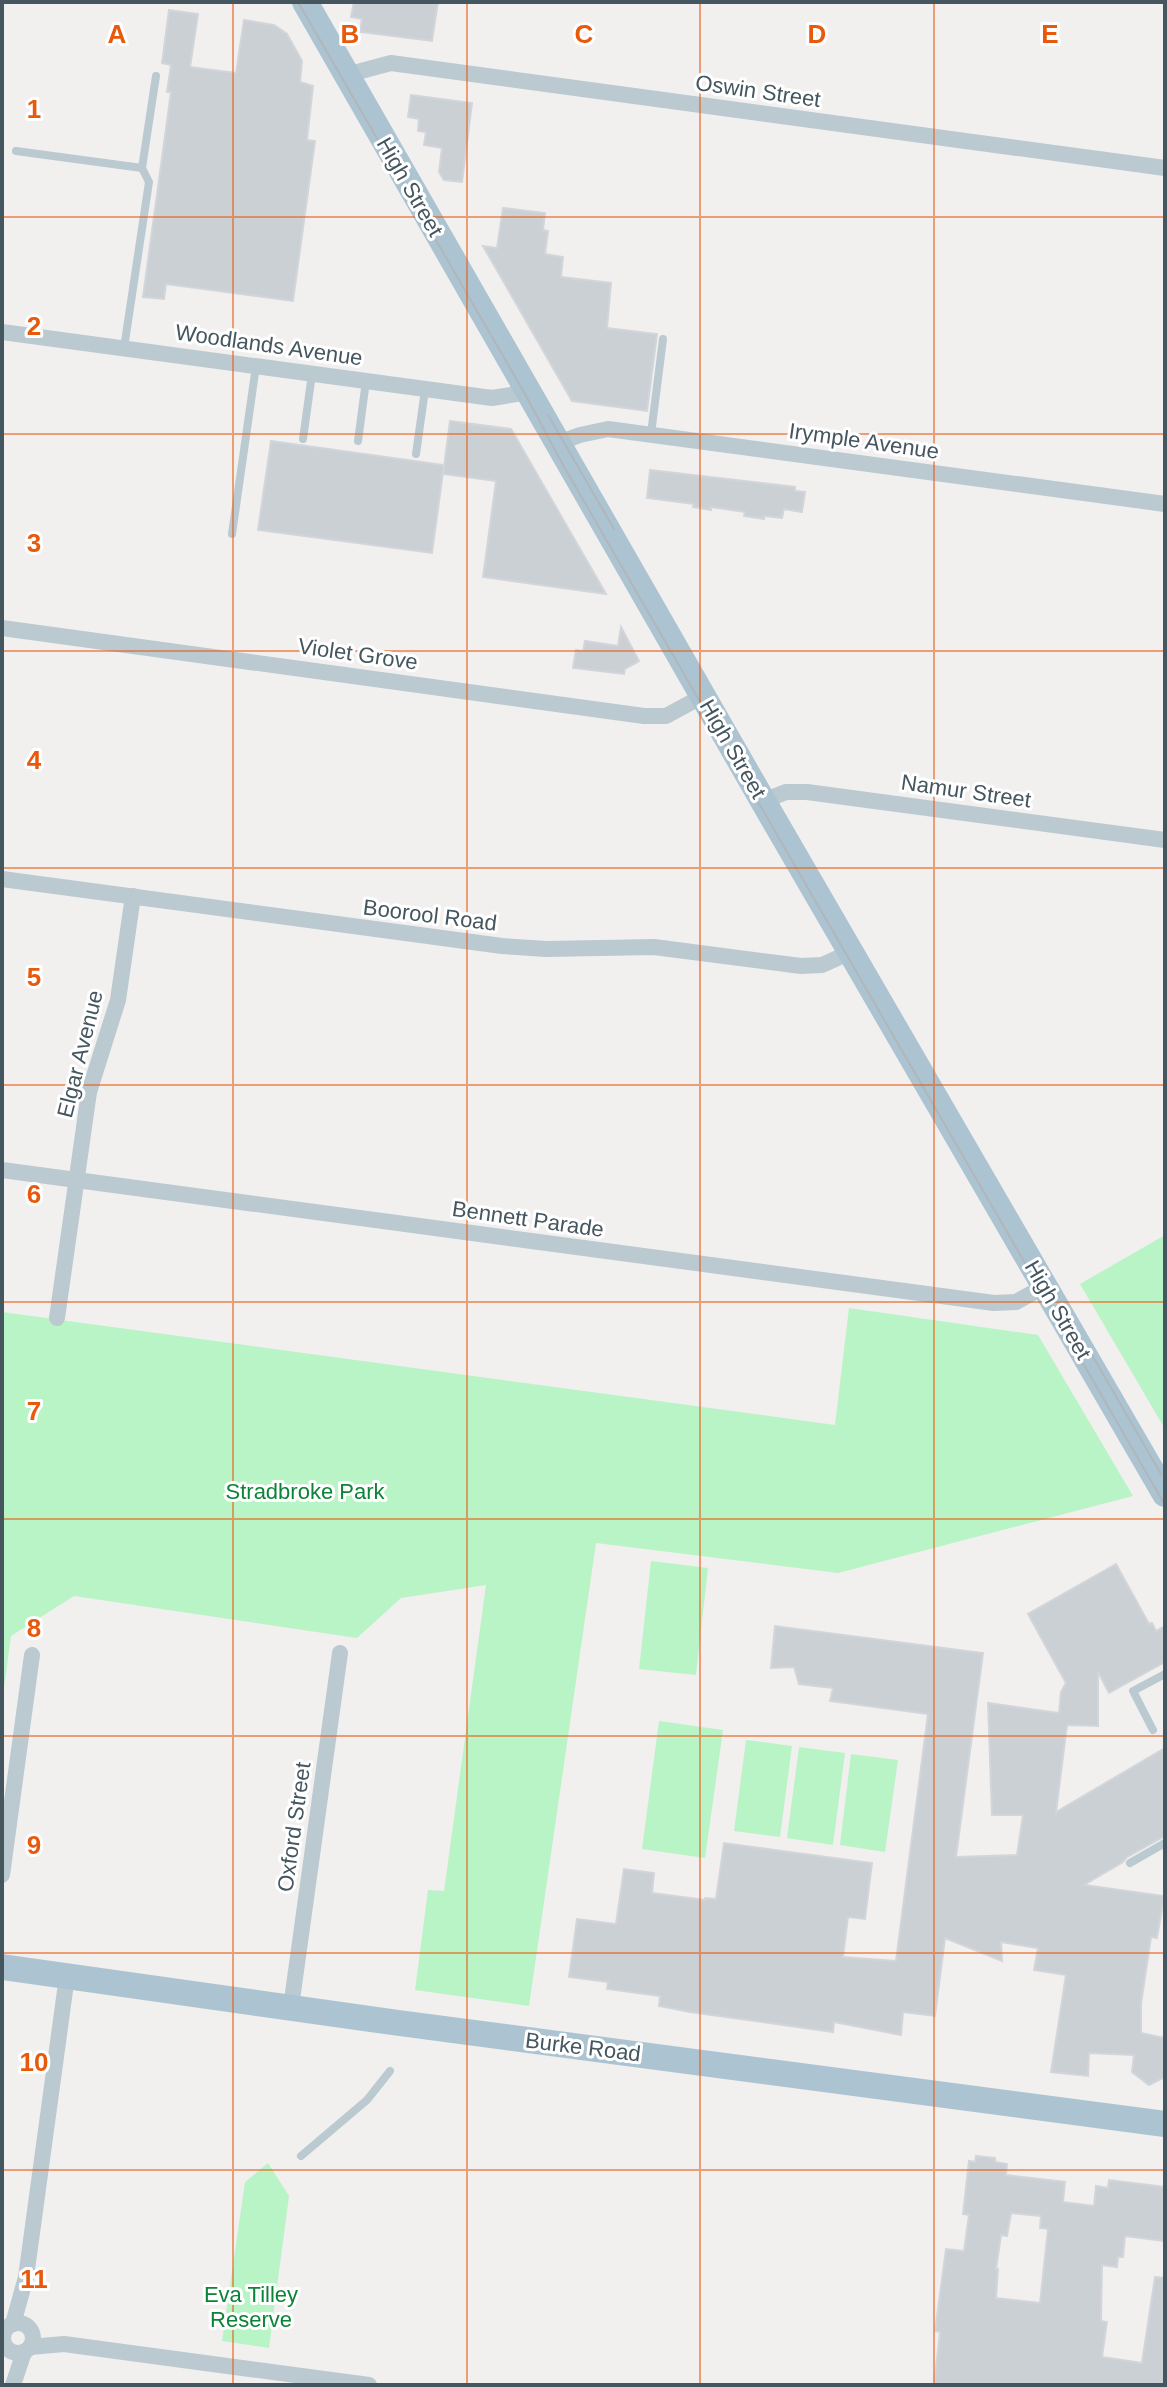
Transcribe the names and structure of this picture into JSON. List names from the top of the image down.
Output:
{
  "streets": {
    "main road": ["High Street", "Burke Road"],
    "street": [
      "Oswin Street",
      "Woodlands Avenue",
      "Irymple Avenue",
      "Violet Grove",
      "Namur Street",
      "Boorool Road",
      "Elgar Avenue",
      "Bennett Parade",
      "Oxford Street"
    ]
  },
  "crossings": [
    ["Oswin Street", "High Street"],
    ["High Street", "Woodlands Avenue"],
    ["High Street", "Irymple Avenue"],
    ["High Street", "Violet Grove"],
    ["High Street", "Namur Street"],
    ["High Street", "Boorool Road"],
    ["High Street", "Bennett Parade"],
    ["Boorool Road", "Elgar Avenue"],
    ["Elgar Avenue", "Bennett Parade"],
    ["Oxford Street", "Burke Road"]
  ],
  "parks": ["Stradbroke Park", "Eva Tilley Reserve"],
  "grid": {
    "columns": [
      "A",
      "B",
      "C",
      "D",
      "E"
    ],
    "rows": [
      "1",
      "2",
      "3",
      "4",
      "5",
      "6",
      "7",
      "8",
      "9",
      "10",
      "11"
    ]
  }
}
